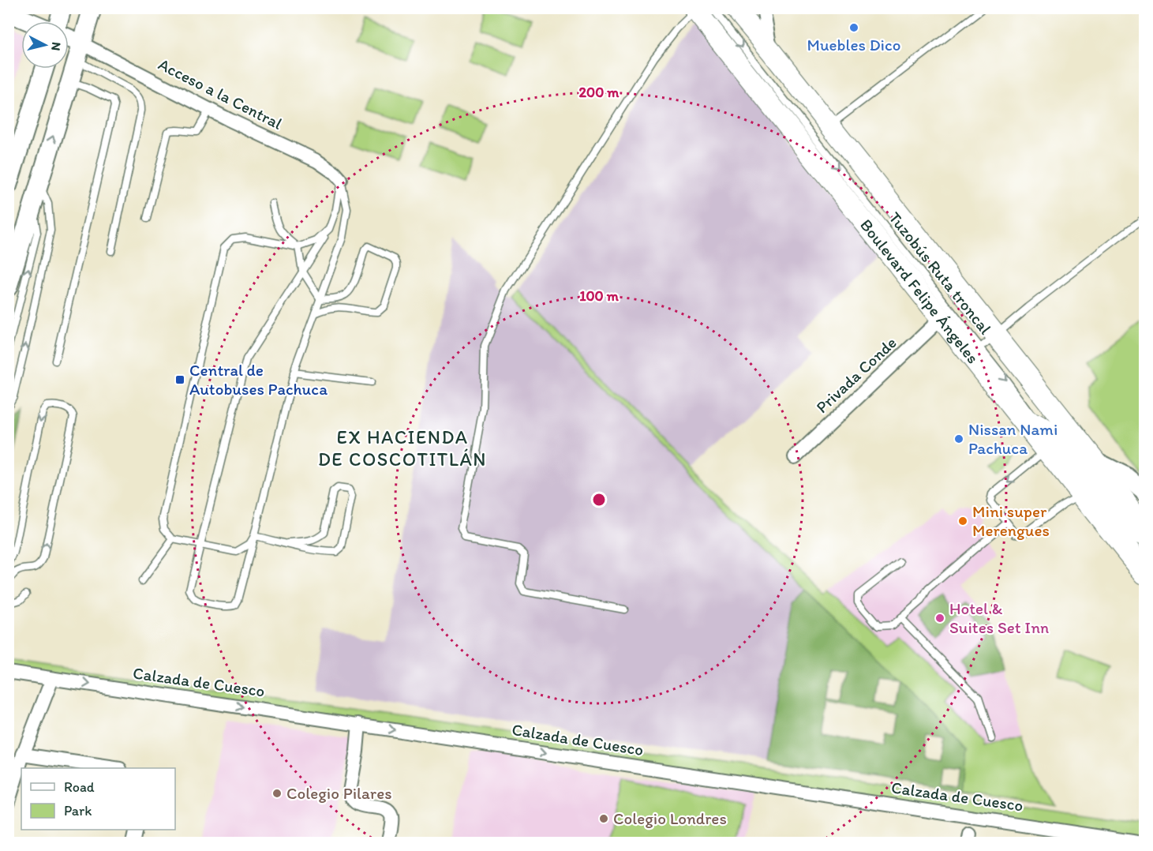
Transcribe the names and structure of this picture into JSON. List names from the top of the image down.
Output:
{
  "streets": {
    "main road": ["Boulevard Felipe Ángeles"],
    "street": ["Acceso a la Central", "Privada Conde", "Calzada de Cuesco"],
    "lane": ["Tuzobús Ruta troncal"]
  },
  "crossings": [
    ["Tuzobús Ruta troncal", "Boulevard Felipe Ángeles"],
    ["Boulevard Felipe Ángeles", "Privada Conde"]
  ],
  "one_way": ["Tuzobús Ruta troncal", "Calzada de Cuesco"],
  "districts": ["EX HACIENDA DE COSCOTITLÁN"],
  "places": {
    "other": [
      "Muebles Dico",
      "Nissan Nami Pachuca",
      "Mini super Merengues",
      "Hotel & Suites Set Inn",
      "Colegio Pilares",
      "Colegio Londres"
    ],
    "transit": ["Central de Autobuses Pachuca"]
  },
  "legend": ["Road", "Park"],
  "north": "right",
  "rings": ["200 m", "100 m"]
}
